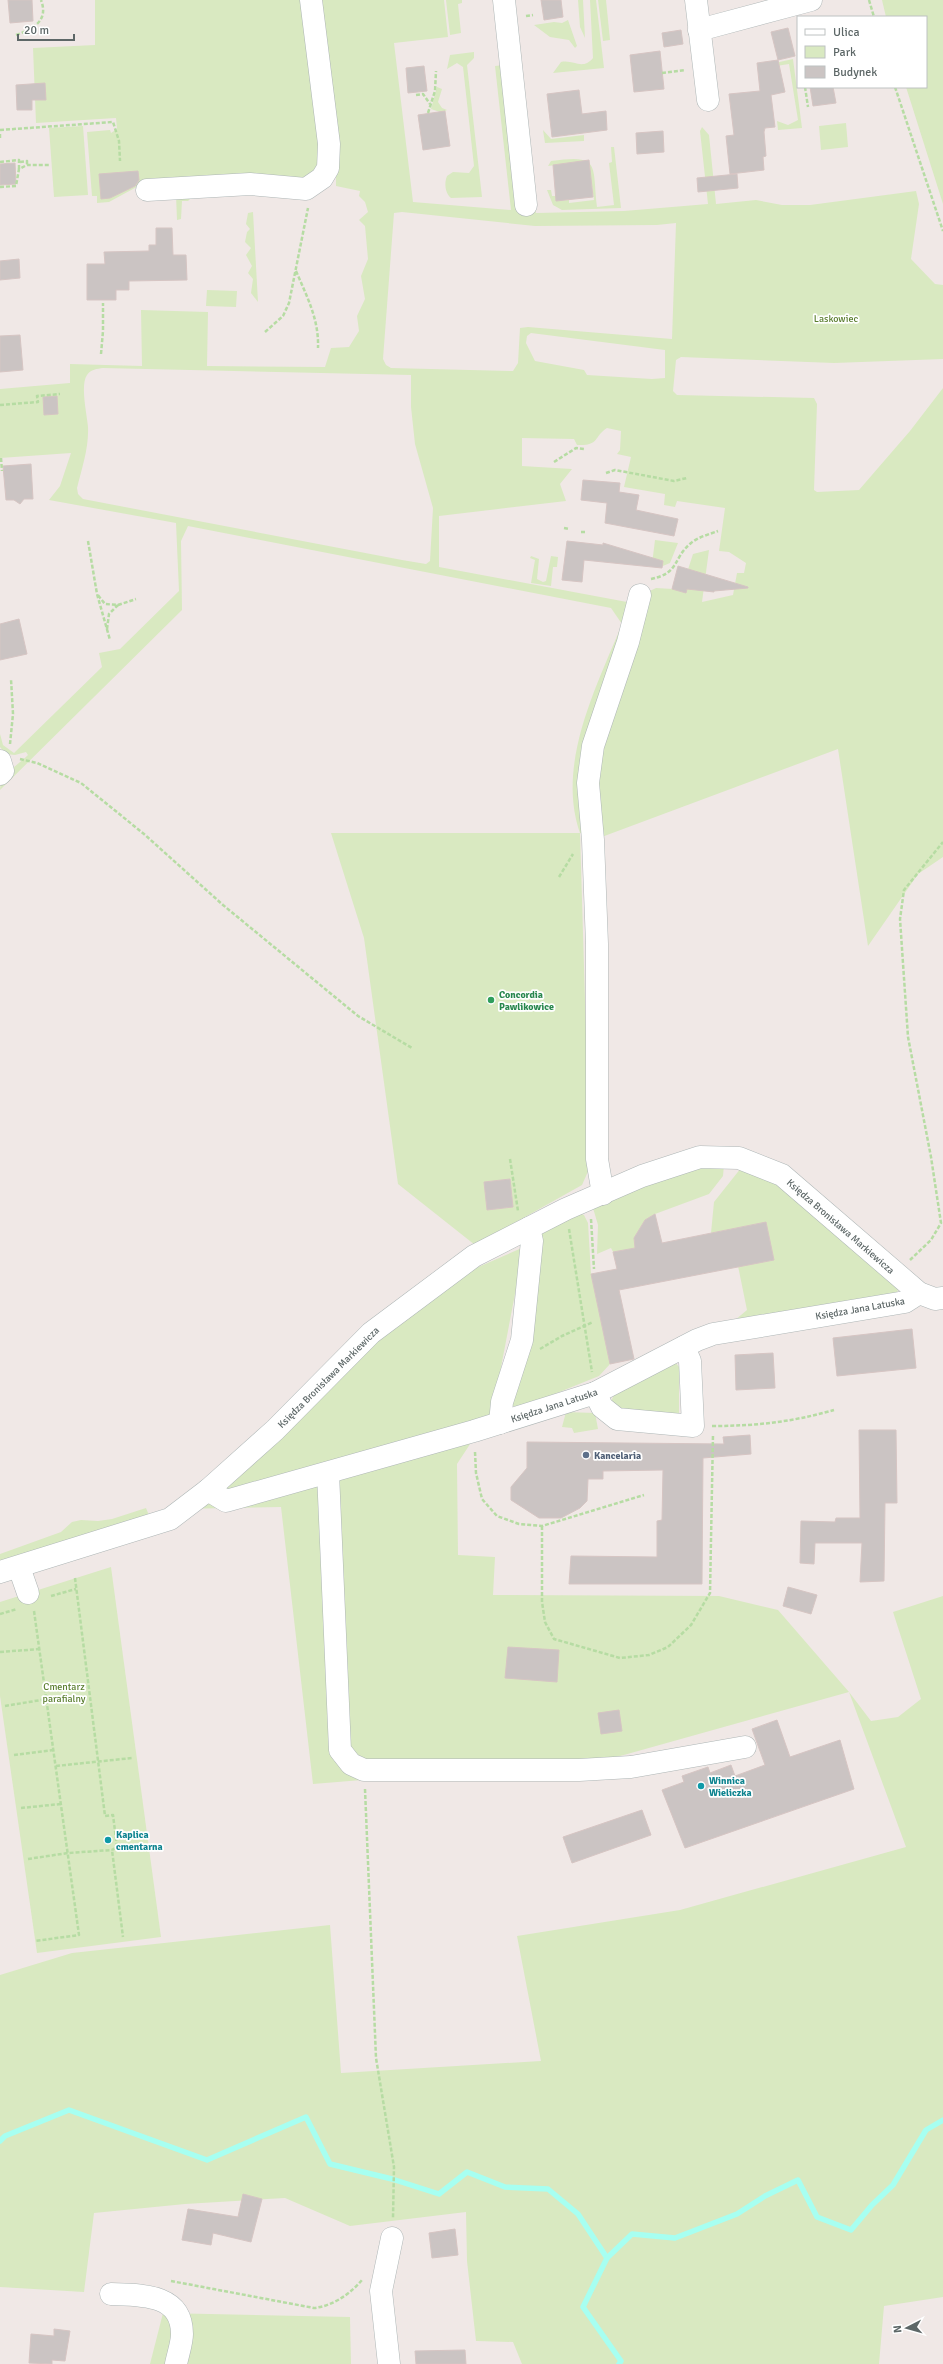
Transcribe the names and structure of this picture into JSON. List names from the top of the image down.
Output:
{
  "streets": {
    "street": ["Księdza Bronisława Markiewicza", "Księdza Jana Latuska"]
  },
  "crossings": [
    ["Księdza Bronisława Markiewicza", "Księdza Jana Latuska"]
  ],
  "parks": ["Laskowiec", "Cmentarz parafialny"],
  "places": [
    "Concordia Pawlikowice",
    "Kancelaria",
    "Winnica Wieliczka",
    "Kaplica cmentarna"
  ],
  "legend": ["Ulica", "Park", "Budynek"],
  "scale_bar": "20 m",
  "north": "left"
}
